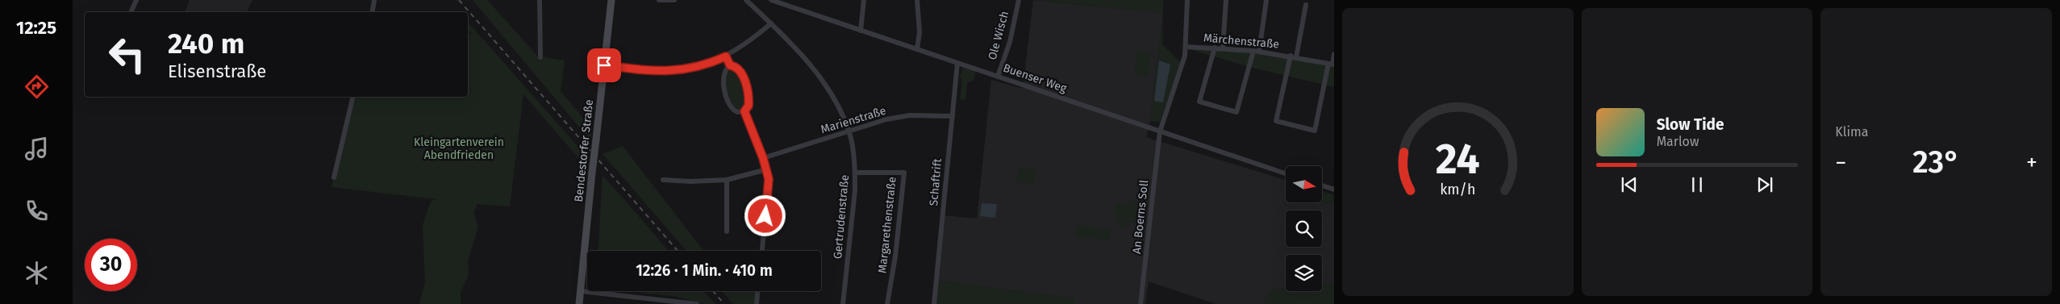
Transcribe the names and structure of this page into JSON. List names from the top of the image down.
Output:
{
  "streets": {
    "street": [
      "Ole Wisch",
      "Märchenstraße",
      "Buenser Weg",
      "Marienstraße",
      "Bendestorfer Straße",
      "Schaftrift",
      "Gertrudenstraße",
      "An Boerns Soll",
      "Margarethenstraße"
    ]
  },
  "crossings": [
    ["Ole Wisch", "Buenser Weg"],
    ["Buenser Weg", "Schaftrift"],
    ["Buenser Weg", "An Boerns Soll"],
    ["Marienstraße", "Schaftrift"],
    ["Marienstraße", "Gertrudenstraße"],
    ["Gertrudenstraße", "Margarethenstraße"]
  ],
  "parks": ["Kleingartenverein Abendfrieden"],
  "north": "right",
  "page": {
    "tabs": "12:25",
    "tile": "Klima",
    "turn": ["240 m", "Elisenstraße"],
    "song": ["Slow Tide", "Marlow"],
    "heat": ["−", "23°", "+"],
    "limit": "30",
    "trip": "12:26 · 1 Min. · 410 m",
    "gauge": ["24", "km/h"]
  }
}
